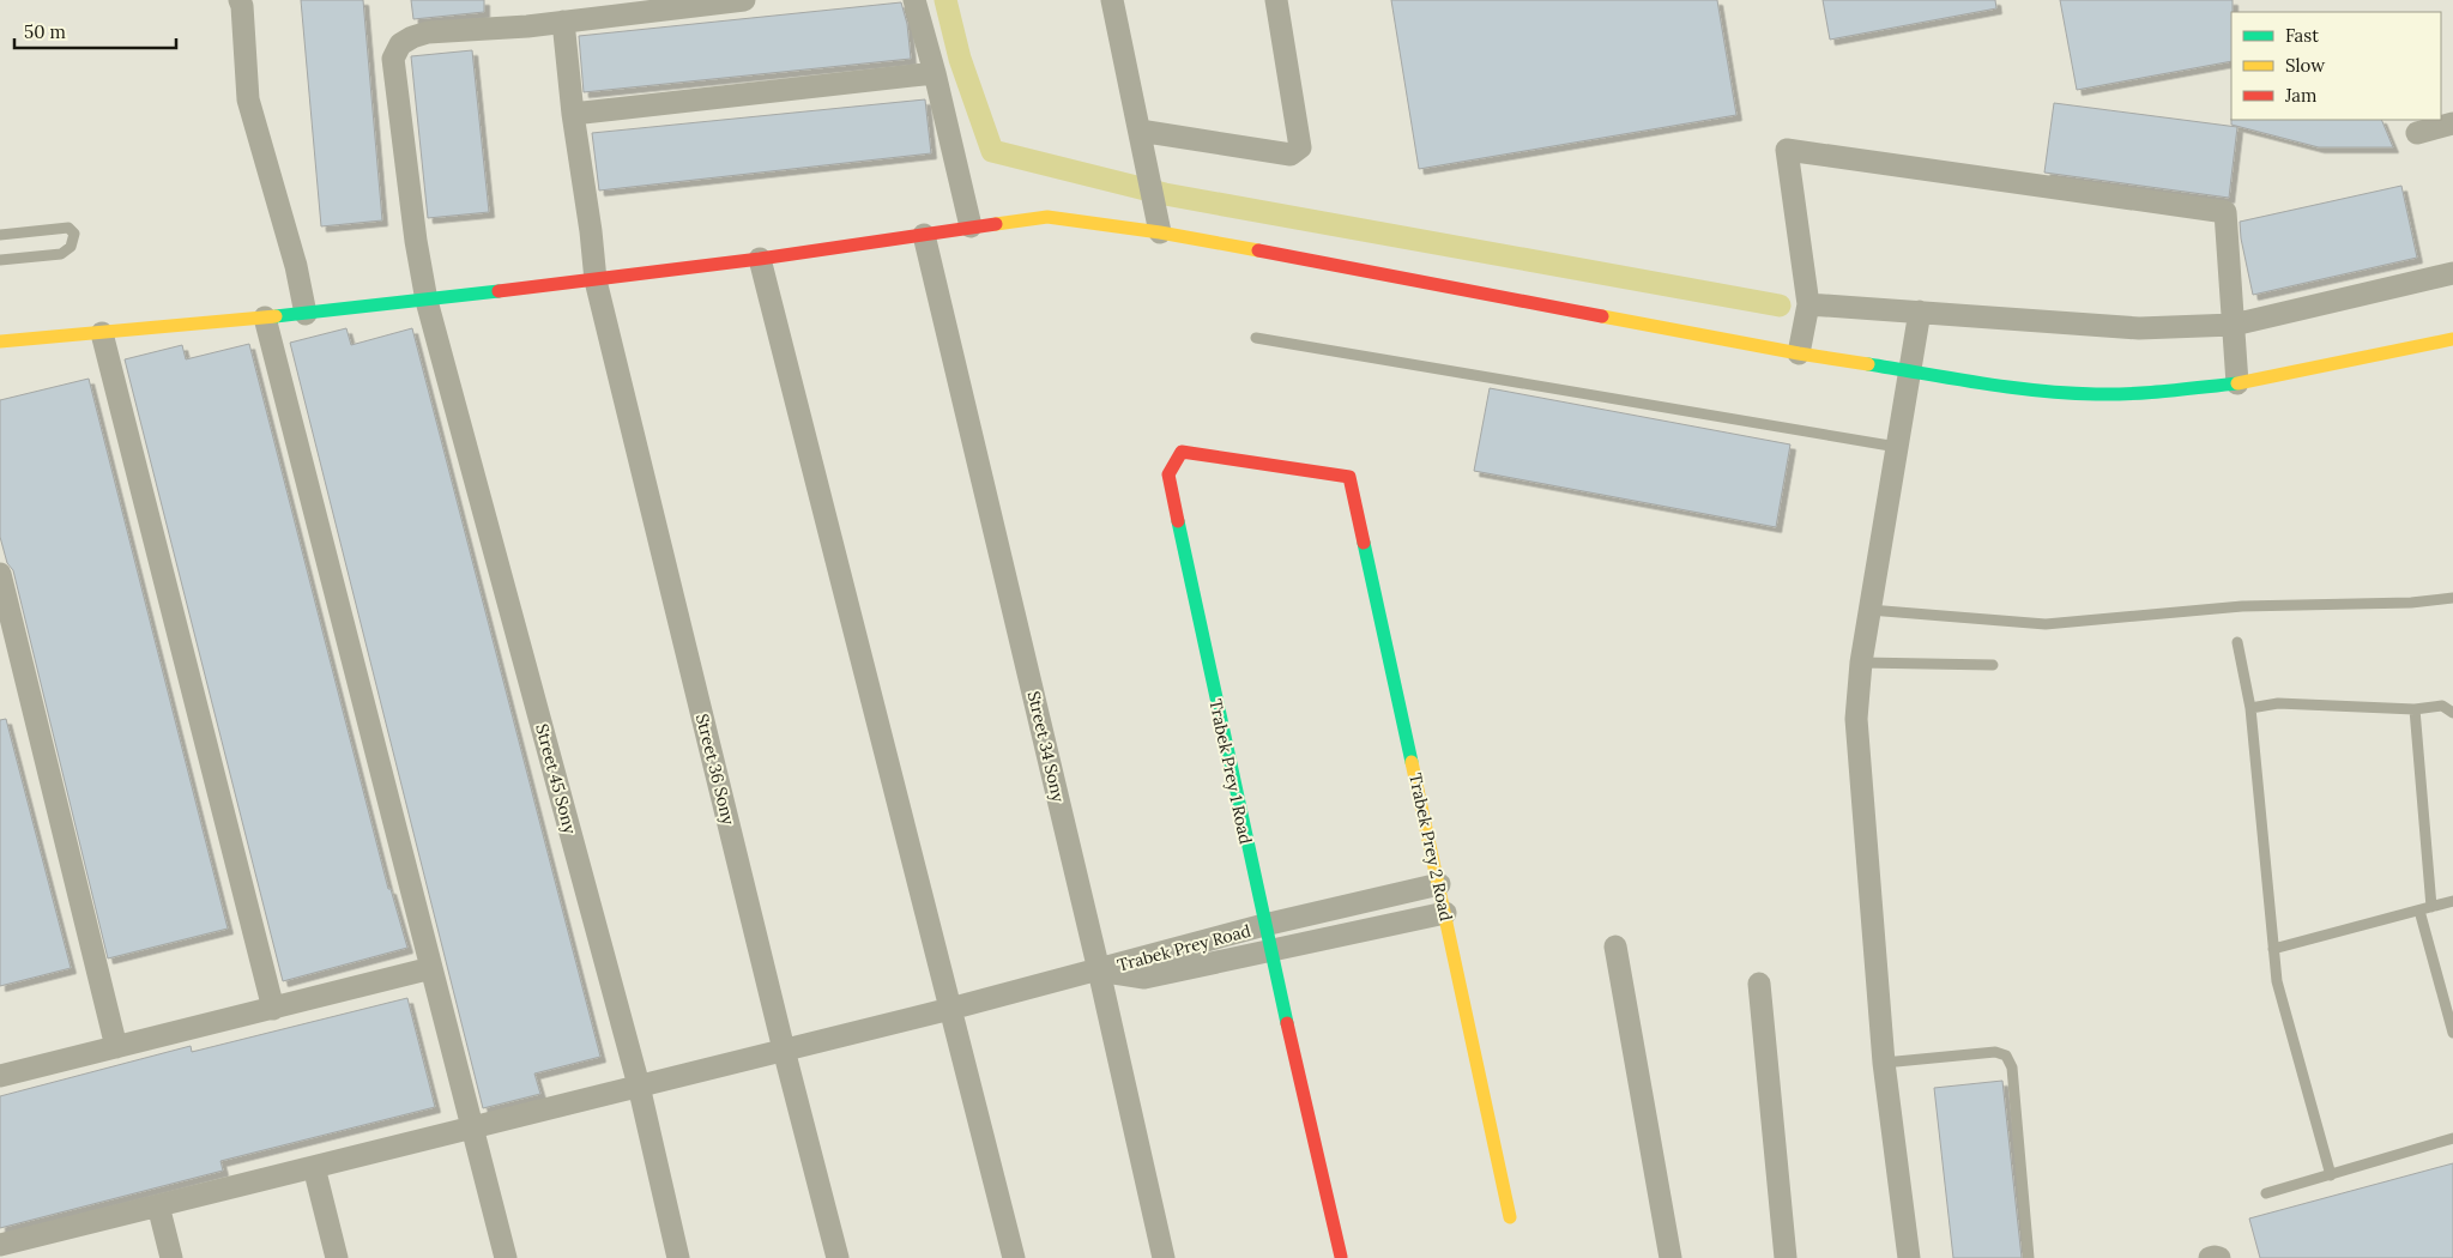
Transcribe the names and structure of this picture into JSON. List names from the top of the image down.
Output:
{
  "streets": {
    "street": [
      "Street 34 Sony",
      "Street 36 Sony",
      "Trabek Prey 1 Road",
      "Street 45 Sony",
      "Trabek Prey 2 Road",
      "Trabek Prey Road"
    ]
  },
  "crossings": [
    ["Street 34 Sony", "Trabek Prey Road"],
    ["Street 36 Sony", "Street 45 Sony"],
    ["Trabek Prey 1 Road", "Trabek Prey 2 Road"],
    ["Trabek Prey 1 Road", "Trabek Prey Road"],
    ["Trabek Prey 2 Road", "Trabek Prey Road"]
  ],
  "legend": ["Fast", "Slow", "Jam"],
  "scale_bar": "50 m"
}
